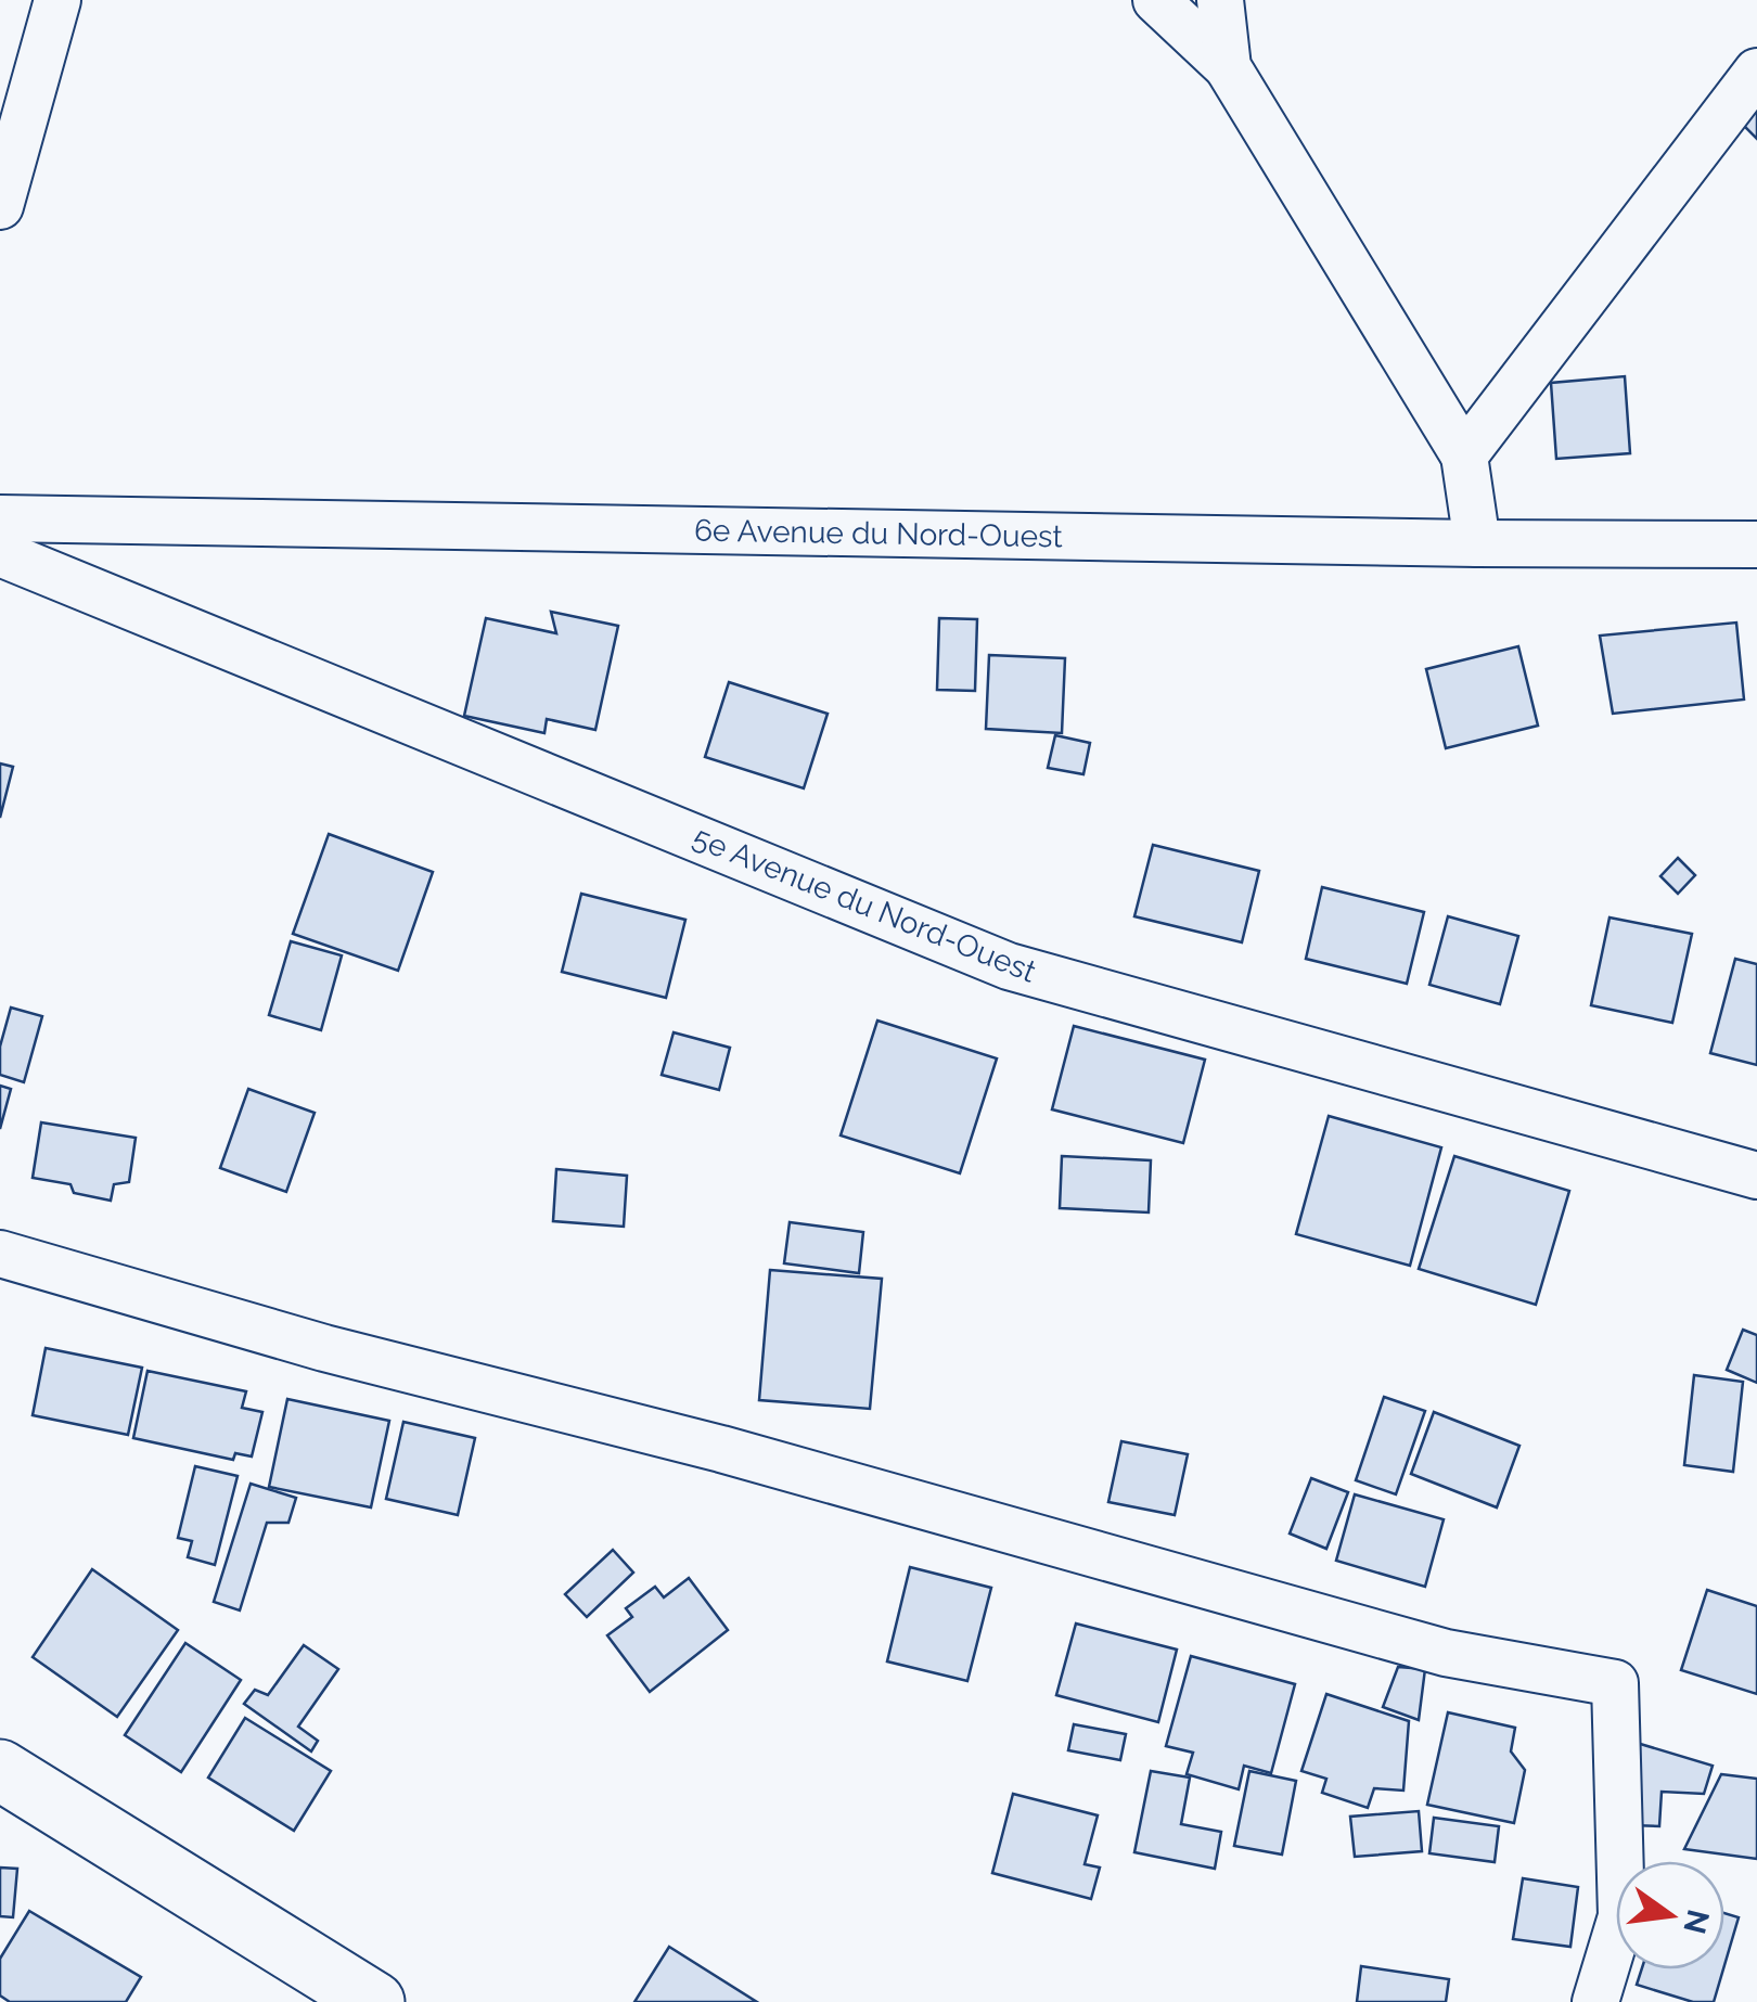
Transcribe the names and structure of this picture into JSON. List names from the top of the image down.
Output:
{
  "streets": {
    "street": ["6e Avenue du Nord-Ouest", "5e Avenue du Nord-Ouest"]
  },
  "north": "right"
}
